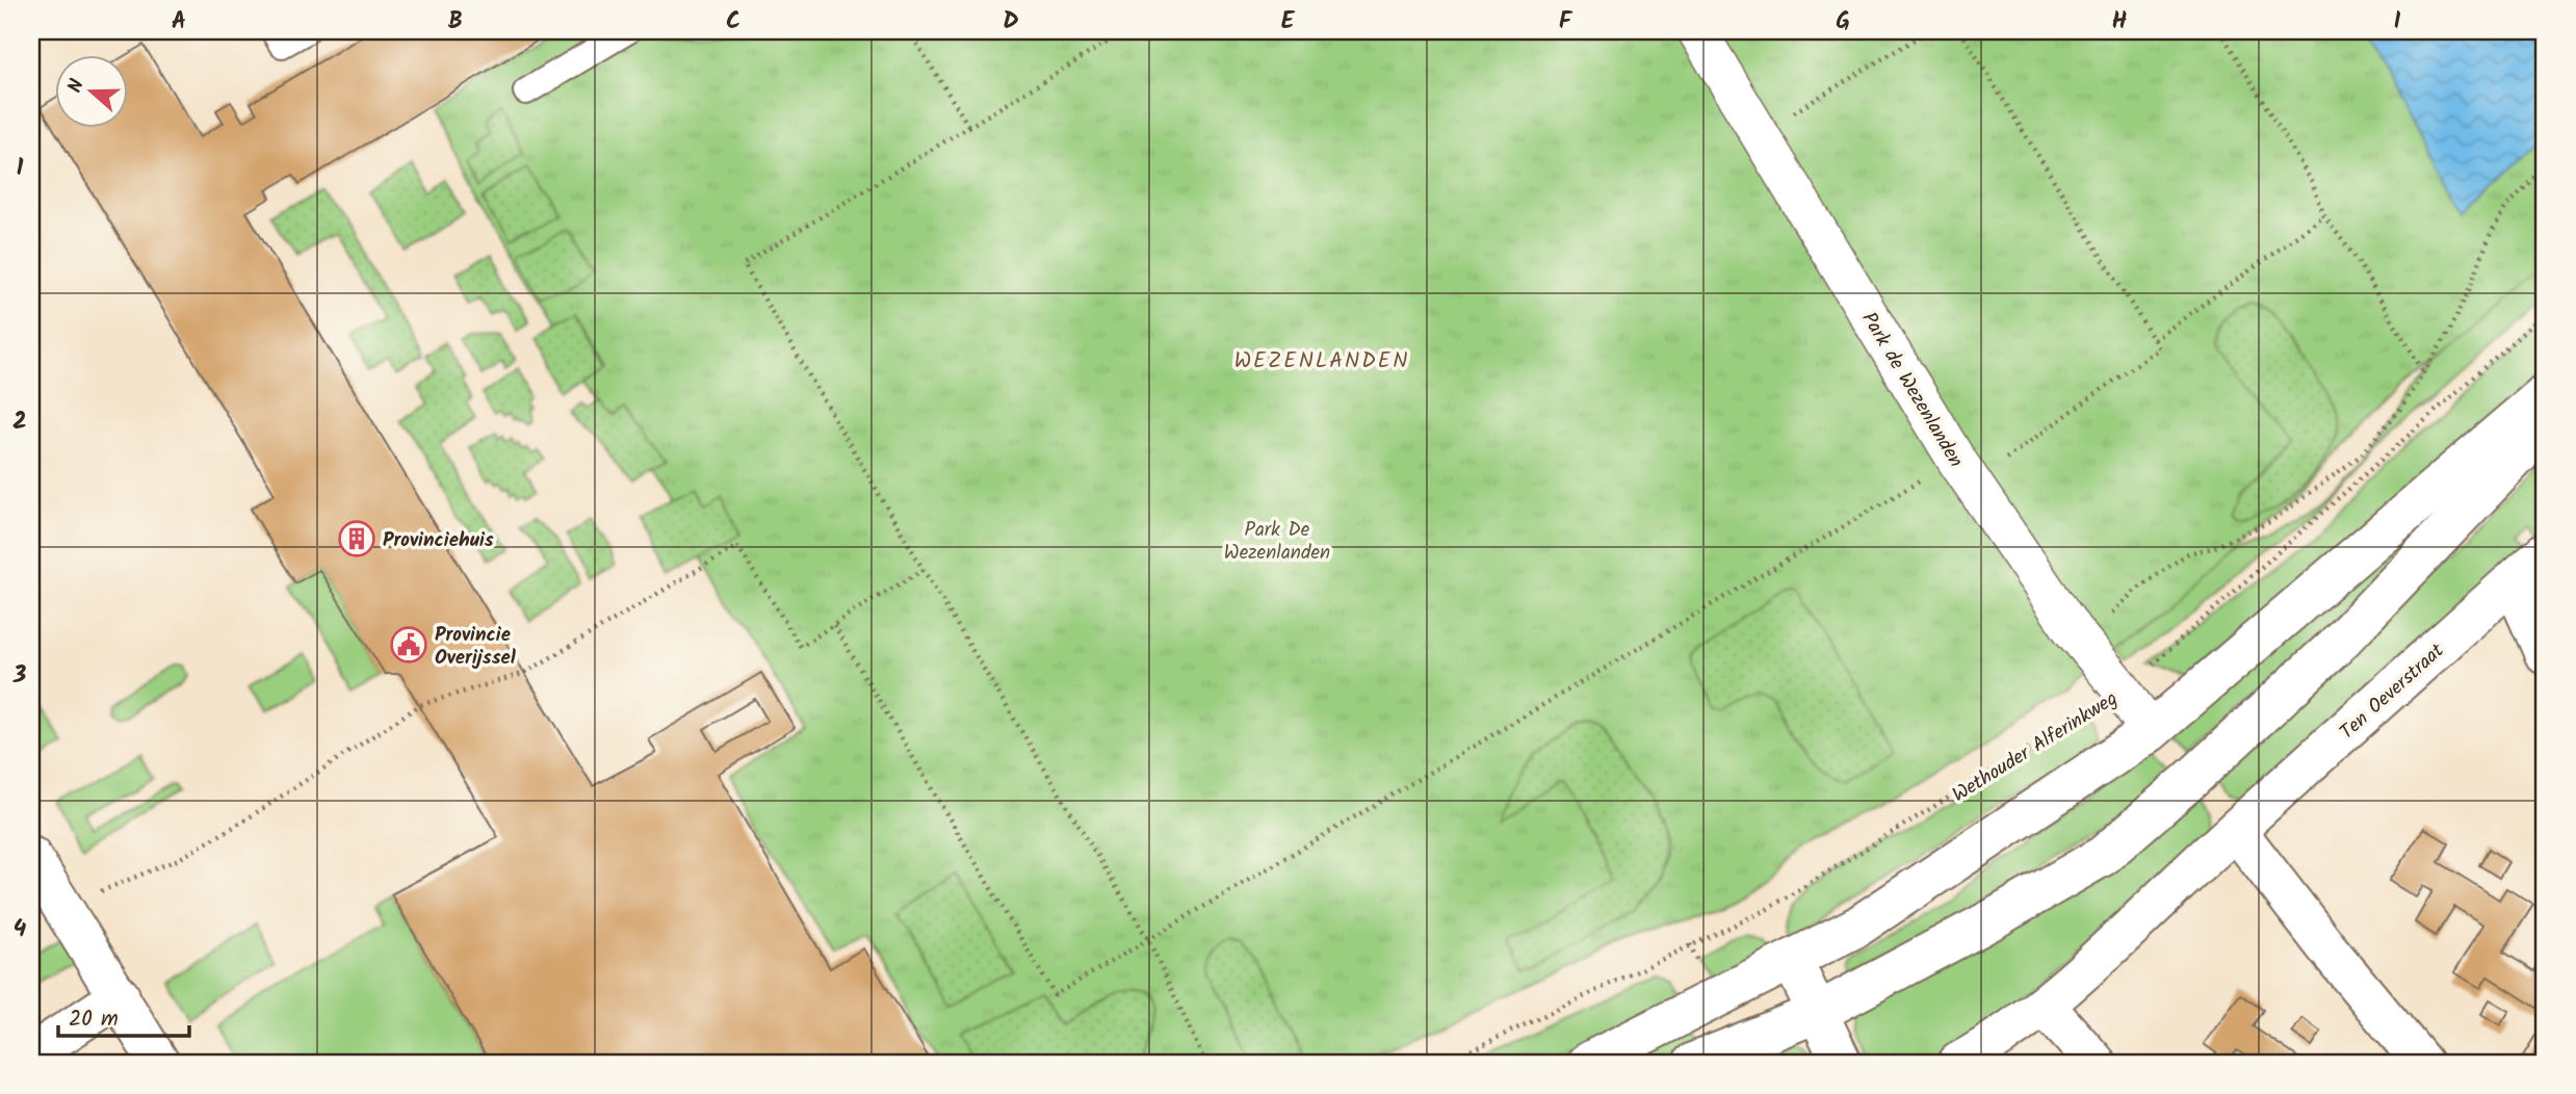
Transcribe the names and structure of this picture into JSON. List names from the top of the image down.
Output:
{
  "streets": {
    "main road": ["Ten Oeverstraat"],
    "street": ["Park de Wezenlanden"],
    "path": ["Wethouder Alferinkweg"]
  },
  "crossings": [
    ["Park de Wezenlanden", "Wethouder Alferinkweg"]
  ],
  "districts": ["WEZENLANDEN"],
  "parks": ["Park De Wezenlanden"],
  "places": {
    "building": ["Provinciehuis"],
    "public building": ["Provincie Overijssel"]
  },
  "scale_bar": "20 m",
  "north": "left",
  "grid": {
    "columns": [
      "A",
      "B",
      "C",
      "D",
      "E",
      "F",
      "G",
      "H",
      "I"
    ],
    "rows": [
      "1",
      "2",
      "3",
      "4"
    ]
  }
}
